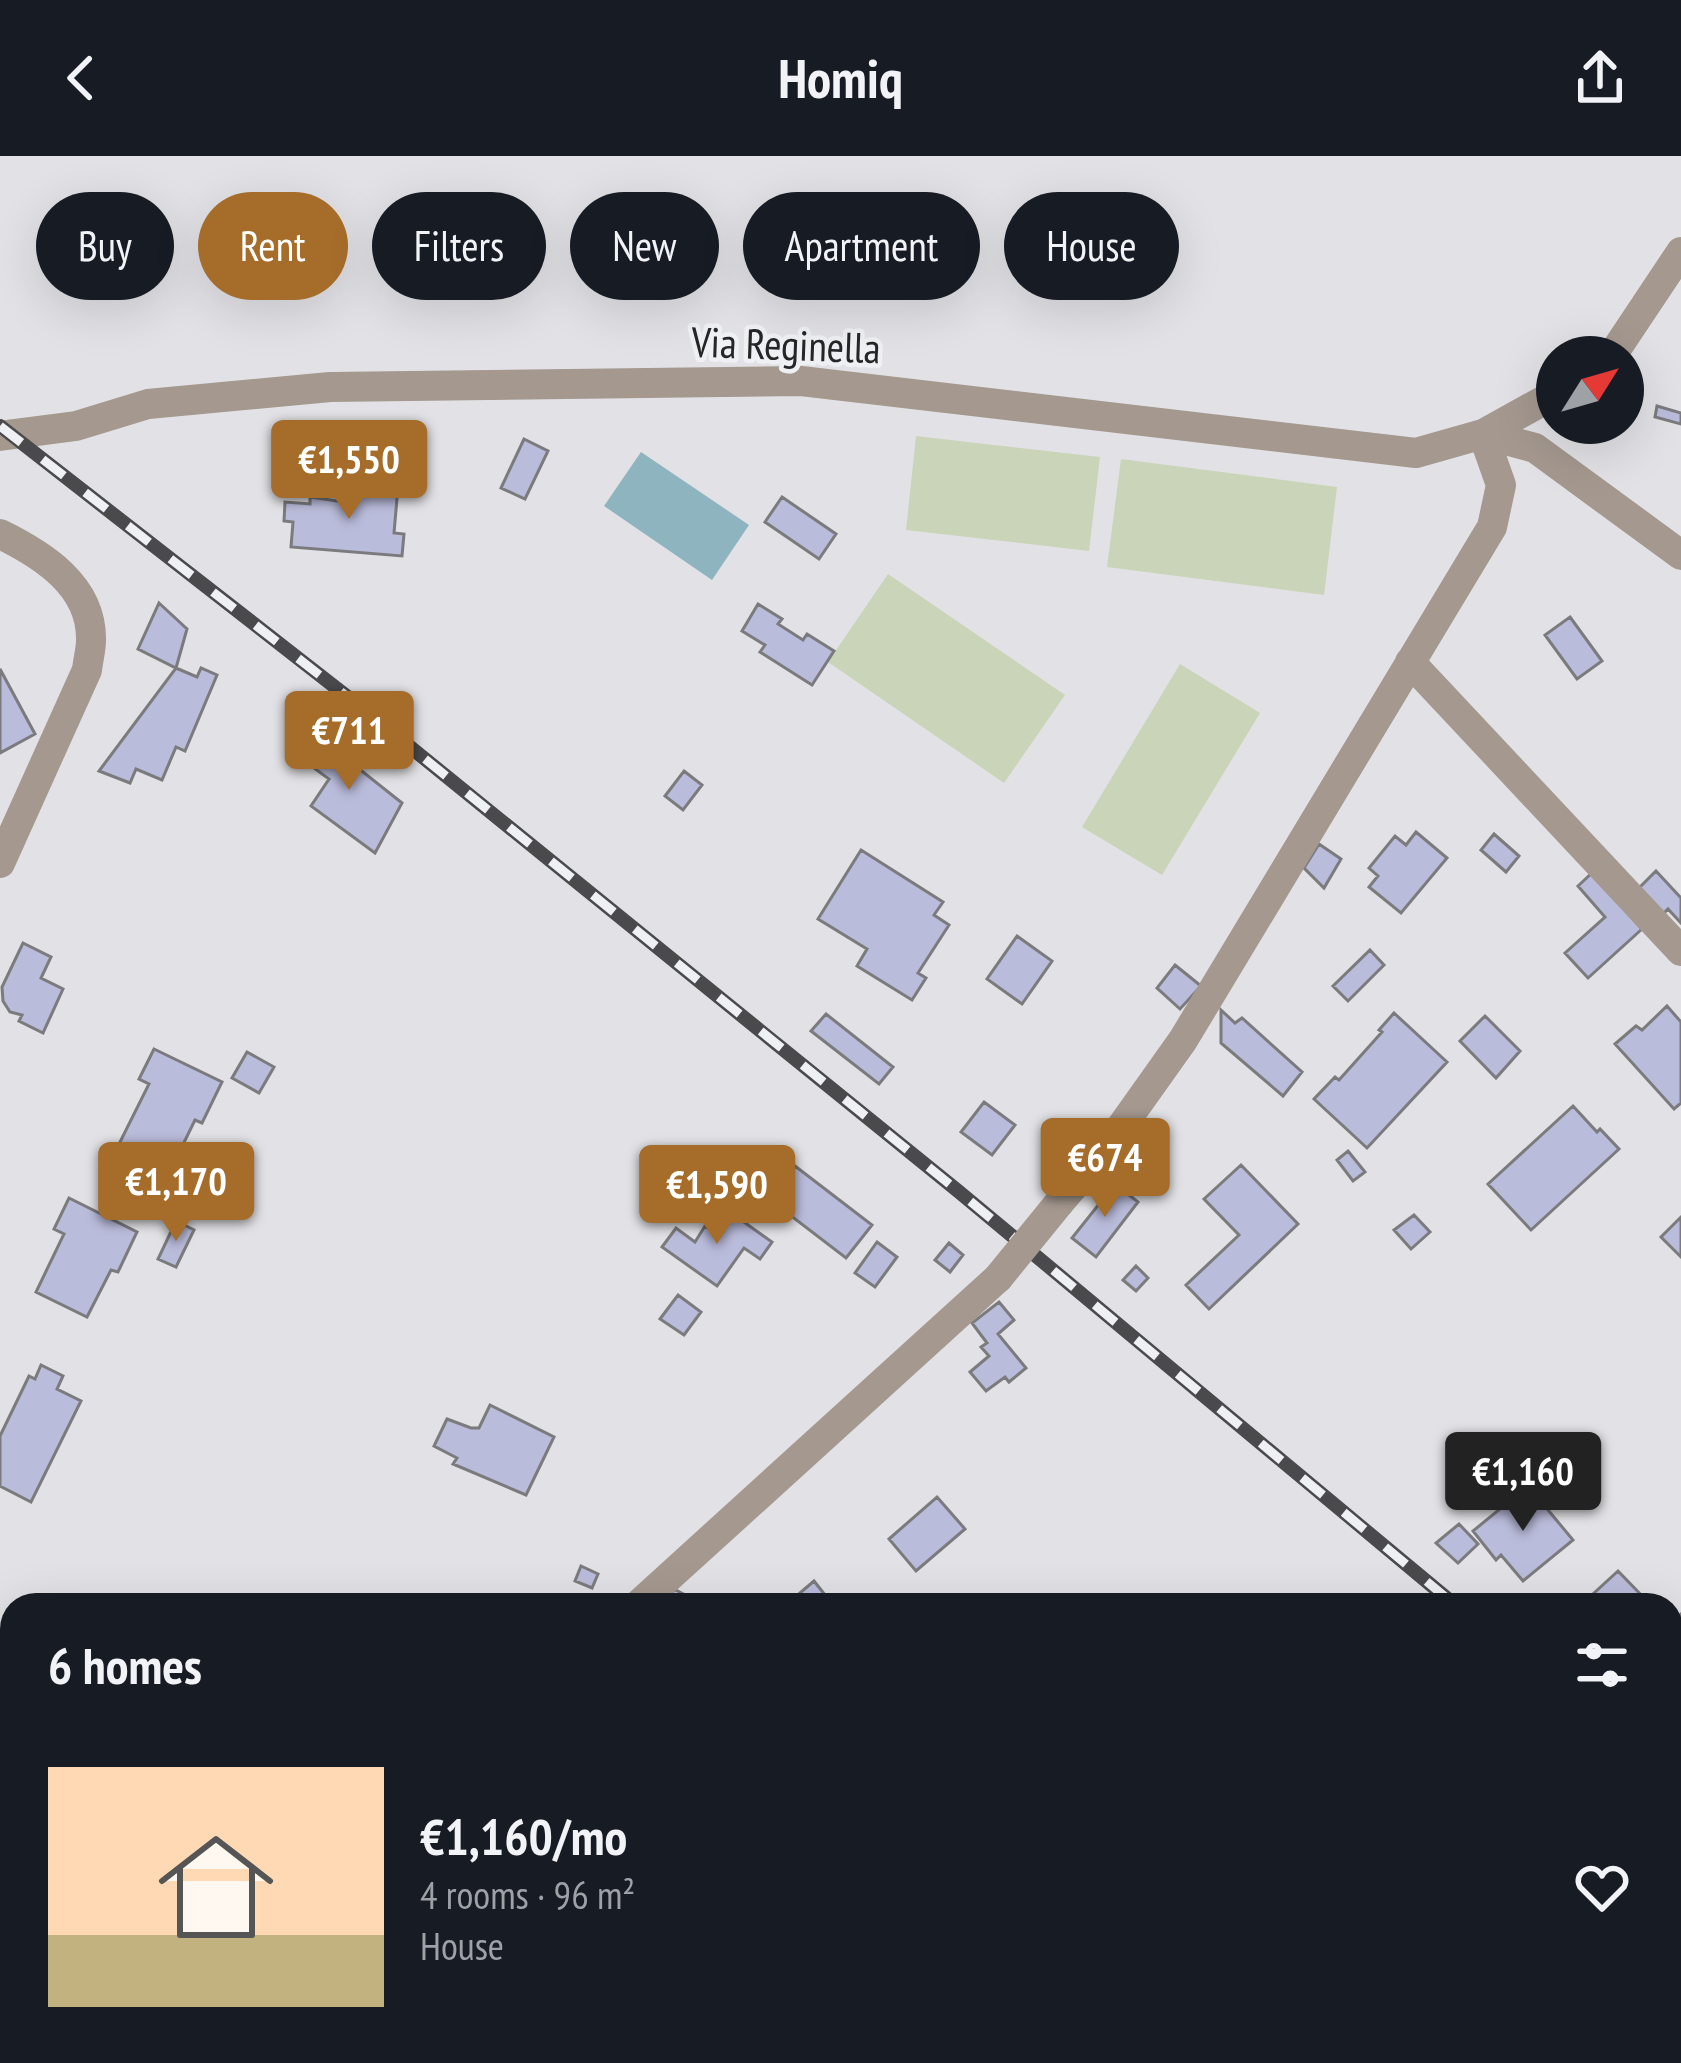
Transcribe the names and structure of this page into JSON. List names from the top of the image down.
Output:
{
  "streets": {
    "street": ["Via Reginella"]
  },
  "north": "top right",
  "page": {
    "header": "Homiq",
    "chip": [
      "Buy",
      "Rent",
      "Filters",
      "New",
      "Apartment",
      "House"
    ],
    "price": [
      "€1,550",
      "€711",
      "€674",
      "€1,170",
      "€1,590",
      "€1,160"
    ],
    "heading": "6 homes",
    "list": [
      {
        "name": "€1,160/mo",
        "note": "4 rooms · 96 m² · House"
      }
    ]
  }
}
